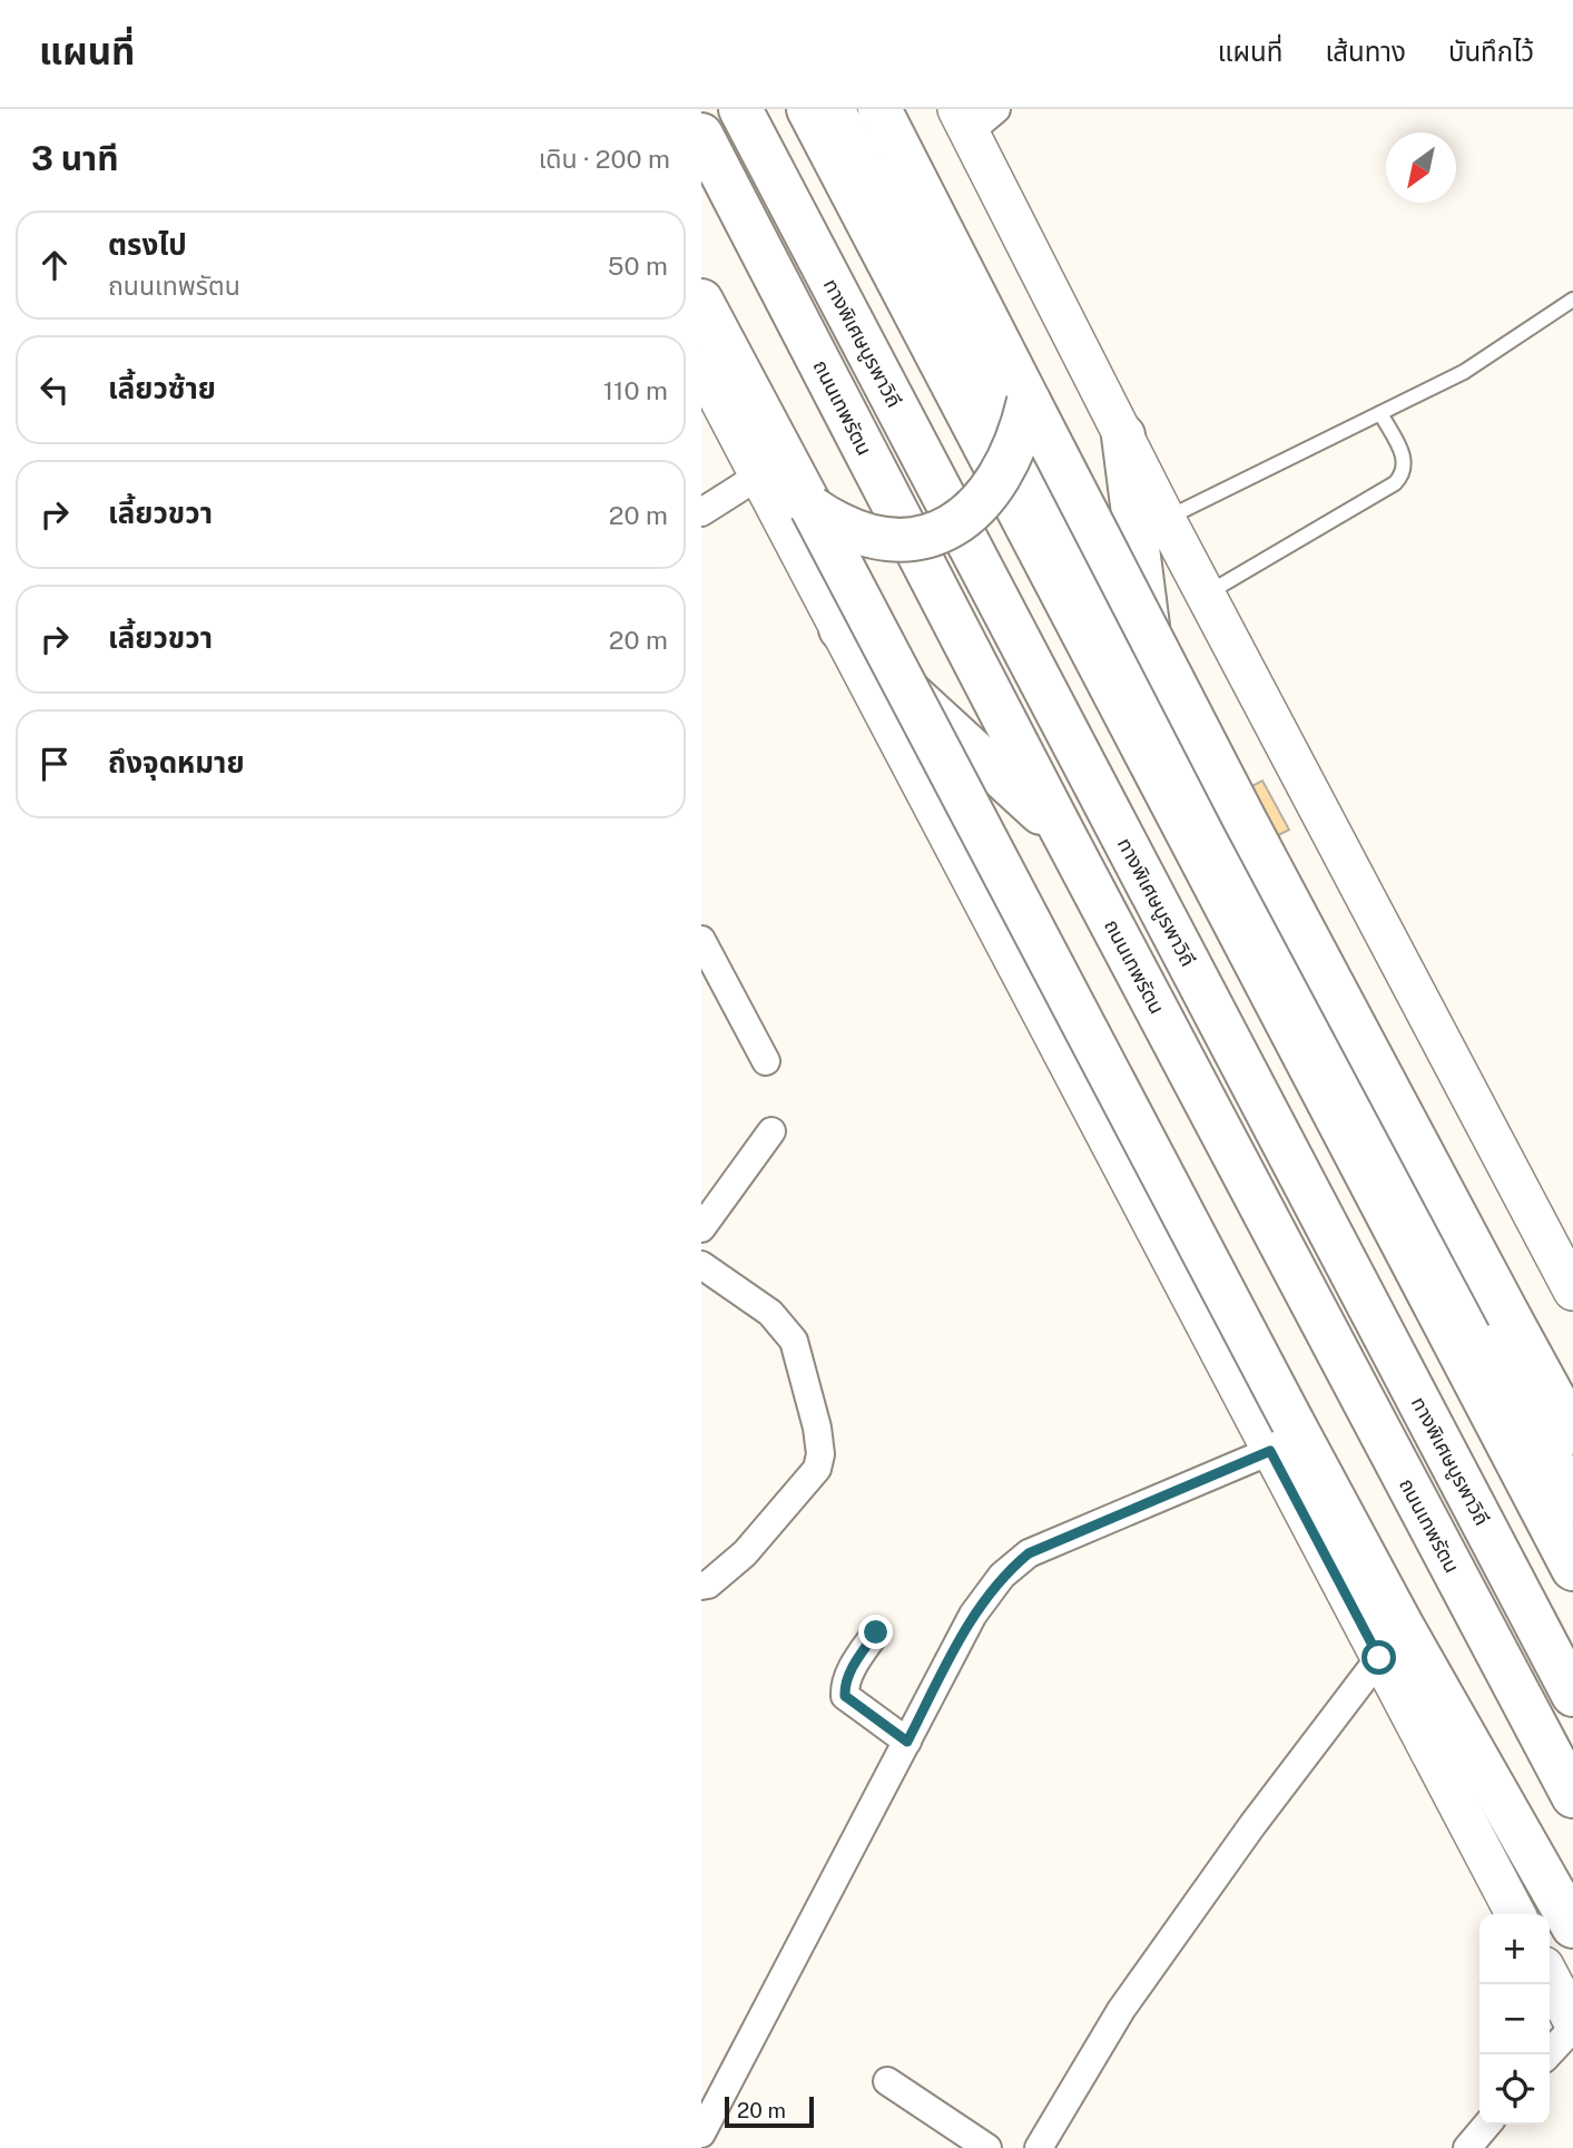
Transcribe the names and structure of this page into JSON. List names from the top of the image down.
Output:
{
  "streets": {
    "highway": ["ทางพิเศษบูรพาวิถี", "ถนนเทพรัตน"]
  },
  "scale_bar": "20 m",
  "north": "bottom left",
  "page": {
    "header": "แผนที่",
    "nav": ["แผนที่", "เส้นทาง", "บันทึกไว้"],
    "heading": ["3 นาที", "เดิน · 200 m"],
    "list": [
      ["ตรงไป", "ถนนเทพรัตน", "50 m"],
      ["เลี้ยวซ้าย", "110 m"],
      ["เลี้ยวขวา", "20 m"],
      ["เลี้ยวขวา", "20 m"],
      "ถึงจุดหมาย"
    ],
    "map_buttons": ["+", "−"],
    "scale": "20 m"
  }
}
